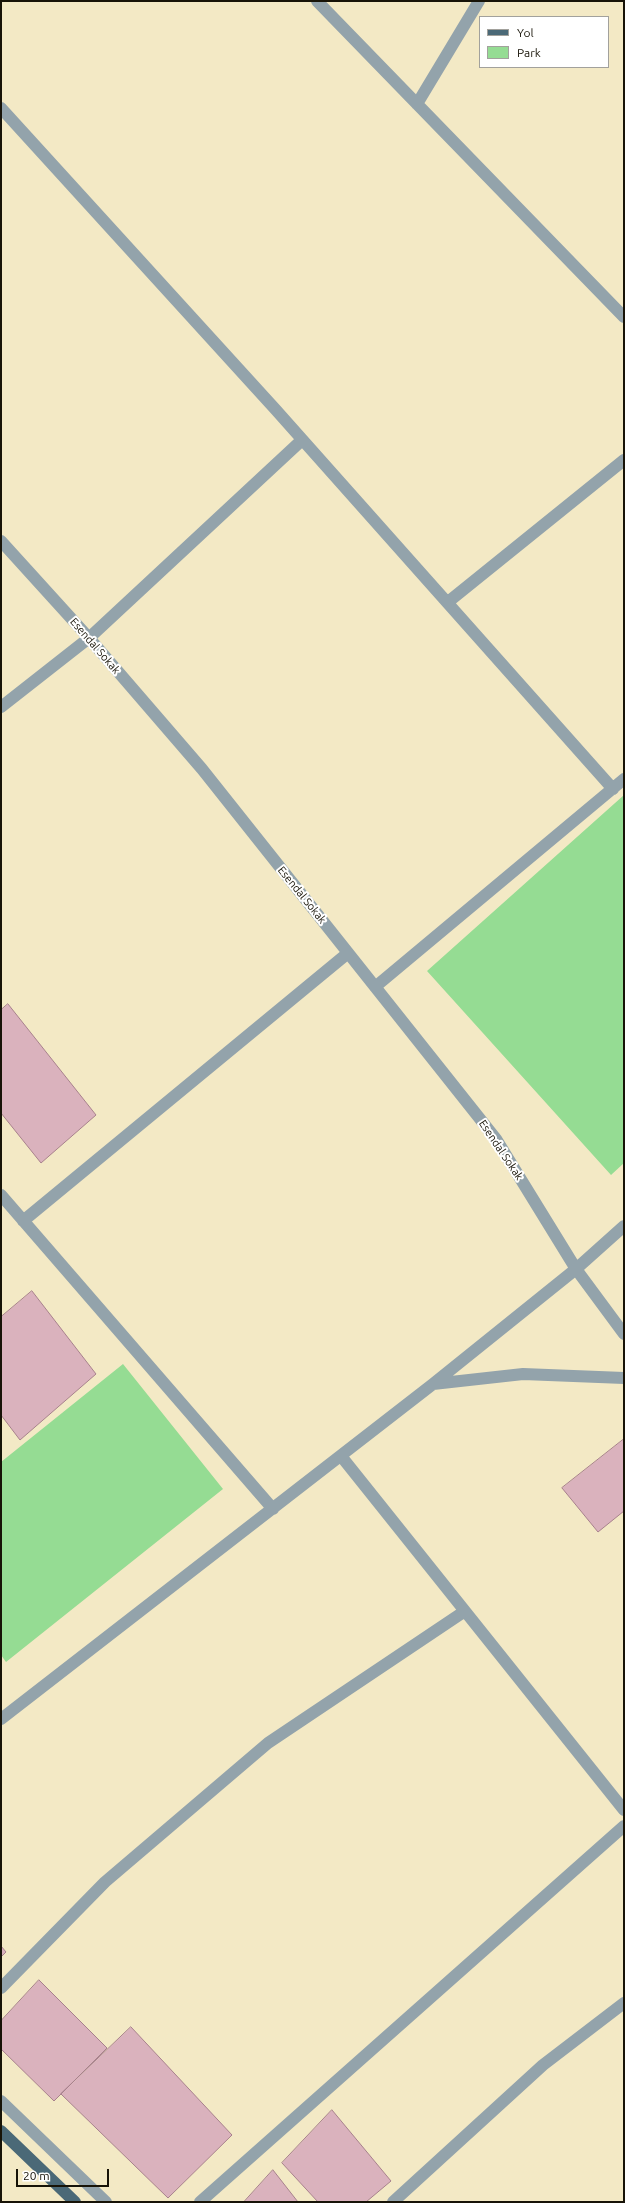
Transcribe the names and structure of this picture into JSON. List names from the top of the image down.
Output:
{
  "streets": {
    "street": ["Esendal Sokak"]
  },
  "legend": ["Yol", "Park"],
  "scale_bar": "20 m"
}
